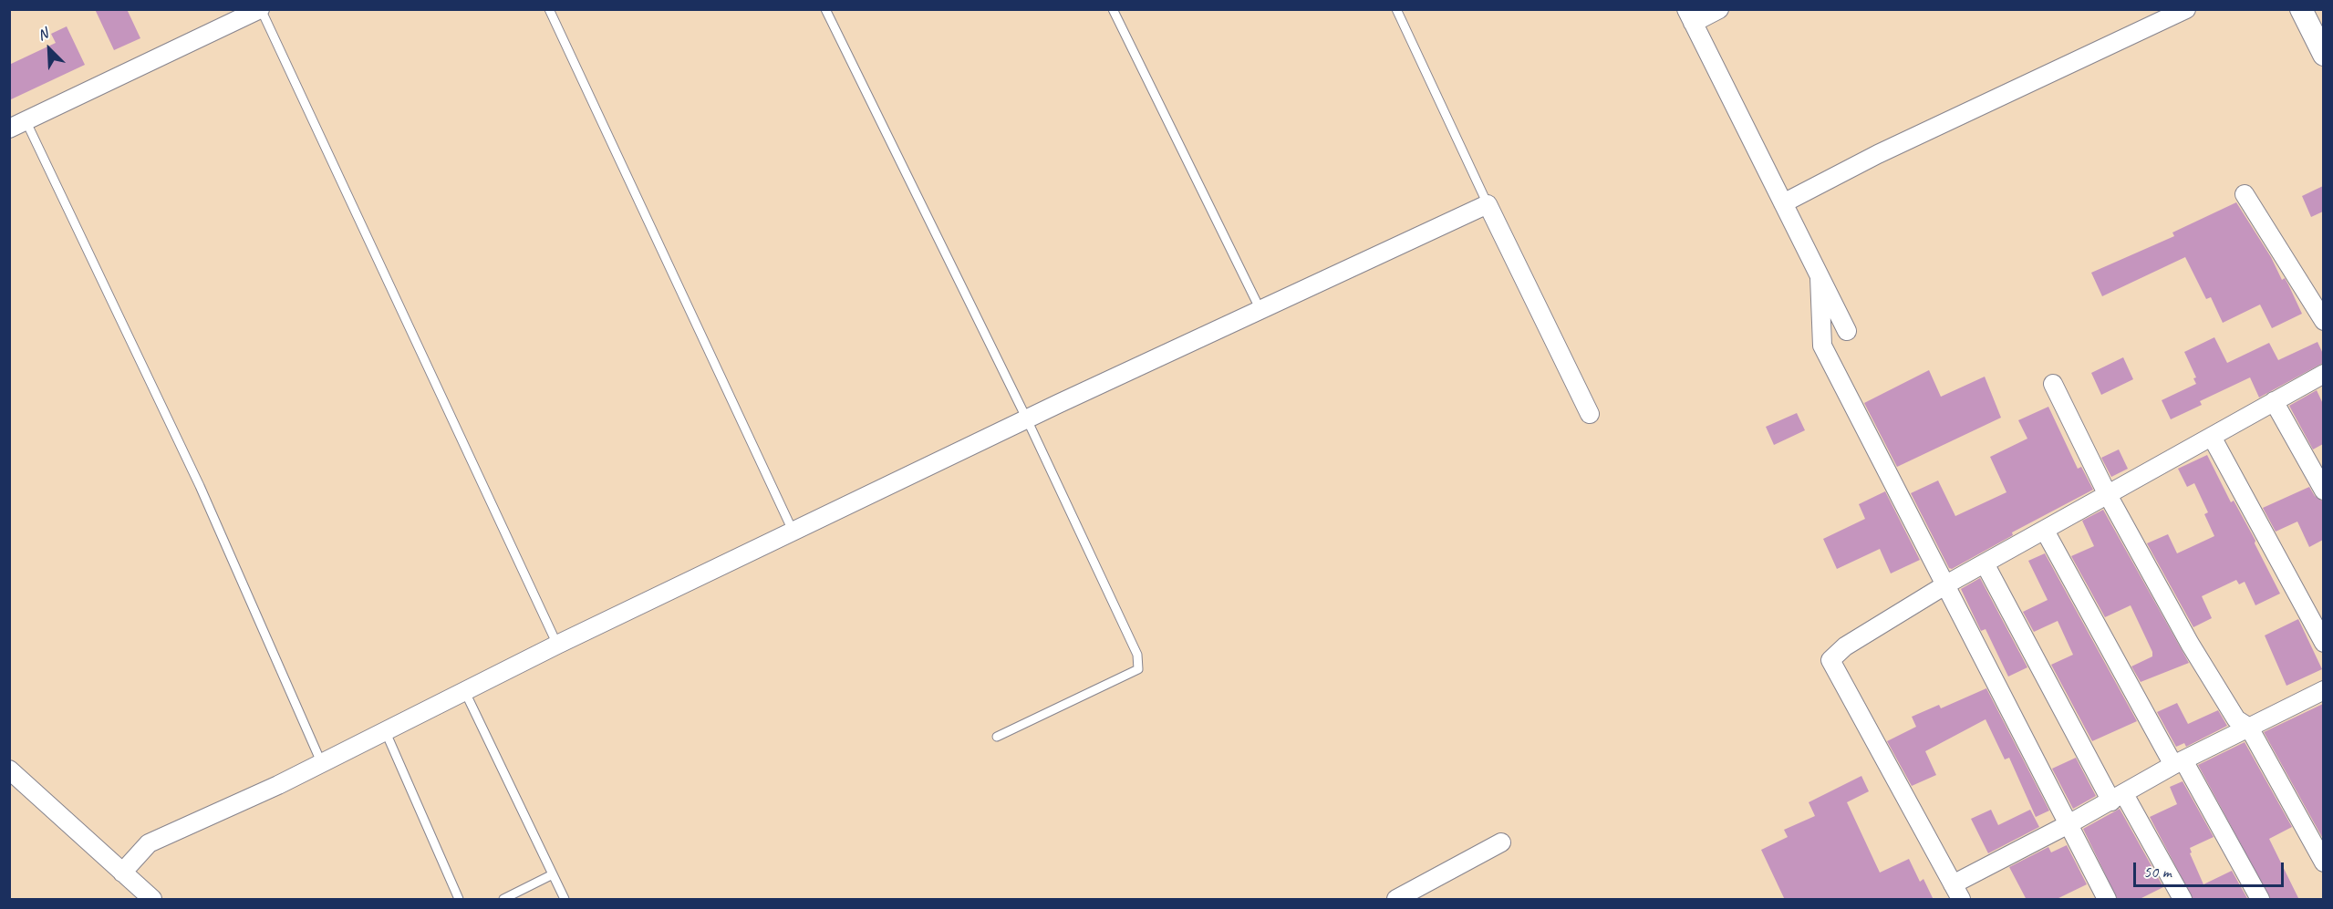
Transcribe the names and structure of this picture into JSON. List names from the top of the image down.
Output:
{
  "scale_bar": "50 m",
  "north": "top left"
}
